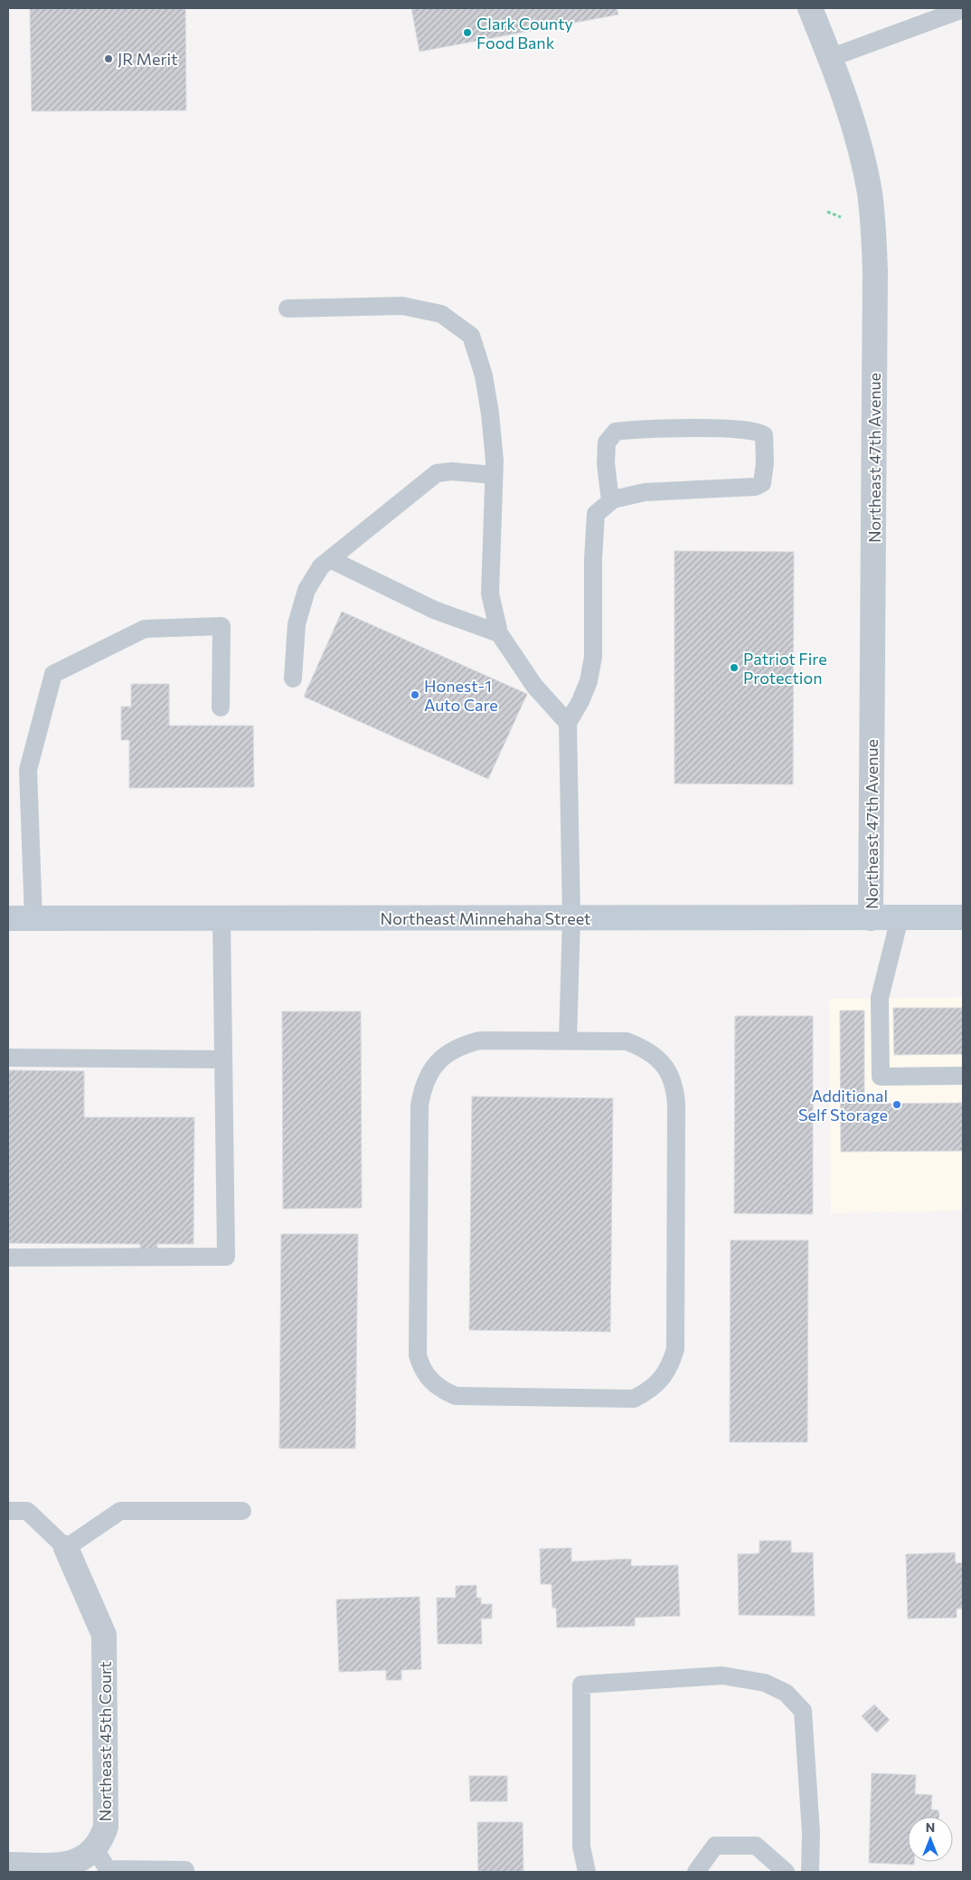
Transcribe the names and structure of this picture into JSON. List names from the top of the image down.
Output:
{
  "streets": {
    "main road": ["Northeast Minnehaha Street"],
    "street": ["Northeast 47th Avenue", "Northeast 45th Court"]
  },
  "crossings": [
    ["Northeast 47th Avenue", "Northeast Minnehaha Street"]
  ],
  "places": [
    "Clark County Food Bank",
    "JR Merit",
    "Patriot Fire Protection",
    "Honest-1 Auto Care",
    "Additional Self Storage"
  ],
  "north": "top"
}
